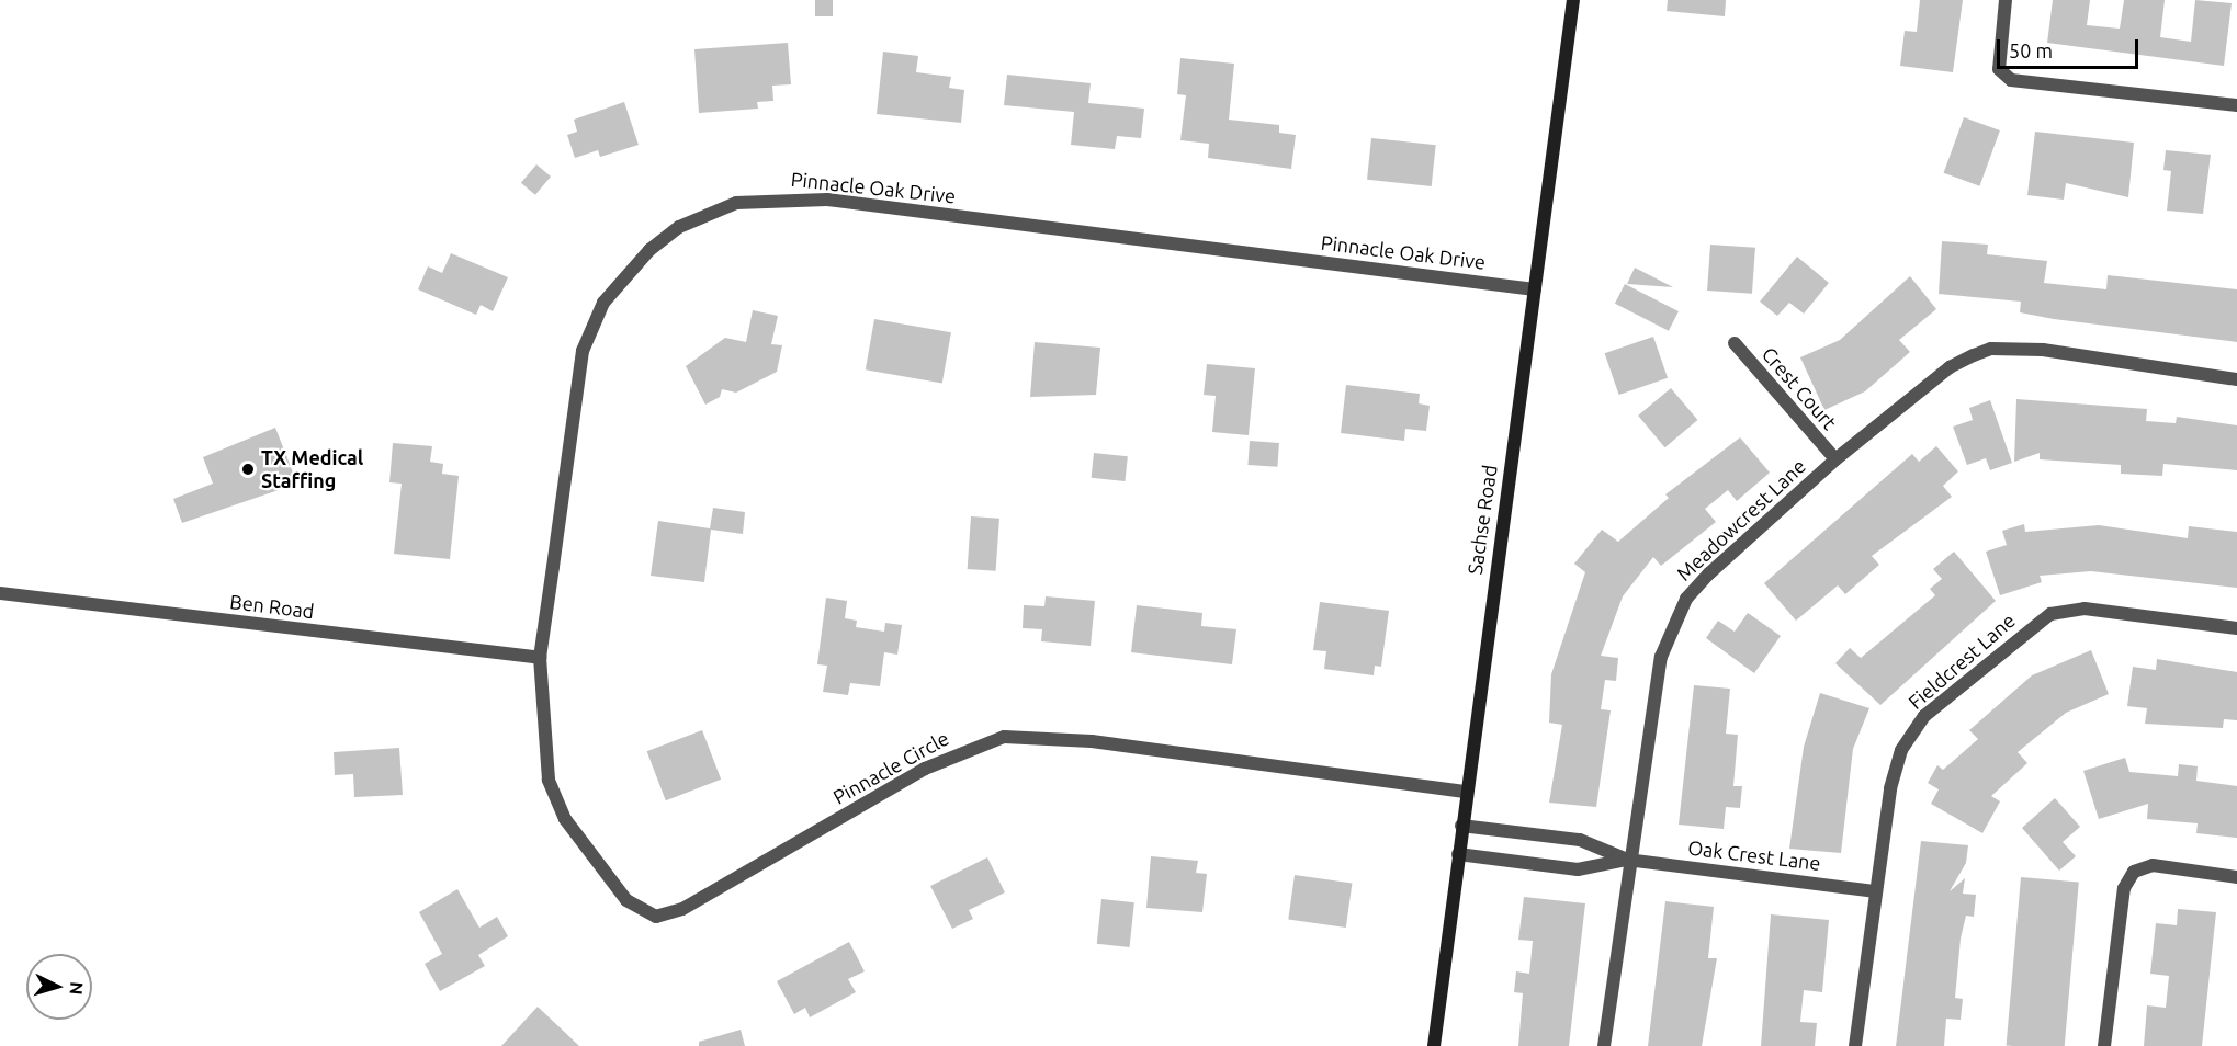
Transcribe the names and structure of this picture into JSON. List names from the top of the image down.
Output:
{
  "streets": {
    "main road": ["Sachse Road"],
    "street": [
      "Pinnacle Oak Drive",
      "Crest Court",
      "Meadowcrest Lane",
      "Ben Road",
      "Fieldcrest Lane",
      "Pinnacle Circle",
      "Oak Crest Lane"
    ]
  },
  "crossings": [
    ["Pinnacle Oak Drive", "Sachse Road"],
    ["Pinnacle Oak Drive", "Ben Road"],
    ["Pinnacle Oak Drive", "Pinnacle Circle"],
    ["Crest Court", "Meadowcrest Lane"],
    ["Sachse Road", "Pinnacle Circle"],
    ["Sachse Road", "Oak Crest Lane"],
    ["Meadowcrest Lane", "Oak Crest Lane"],
    ["Ben Road", "Pinnacle Circle"],
    ["Fieldcrest Lane", "Oak Crest Lane"]
  ],
  "places": ["TX Medical Staffing"],
  "scale_bar": "50 m",
  "north": "right"
}
